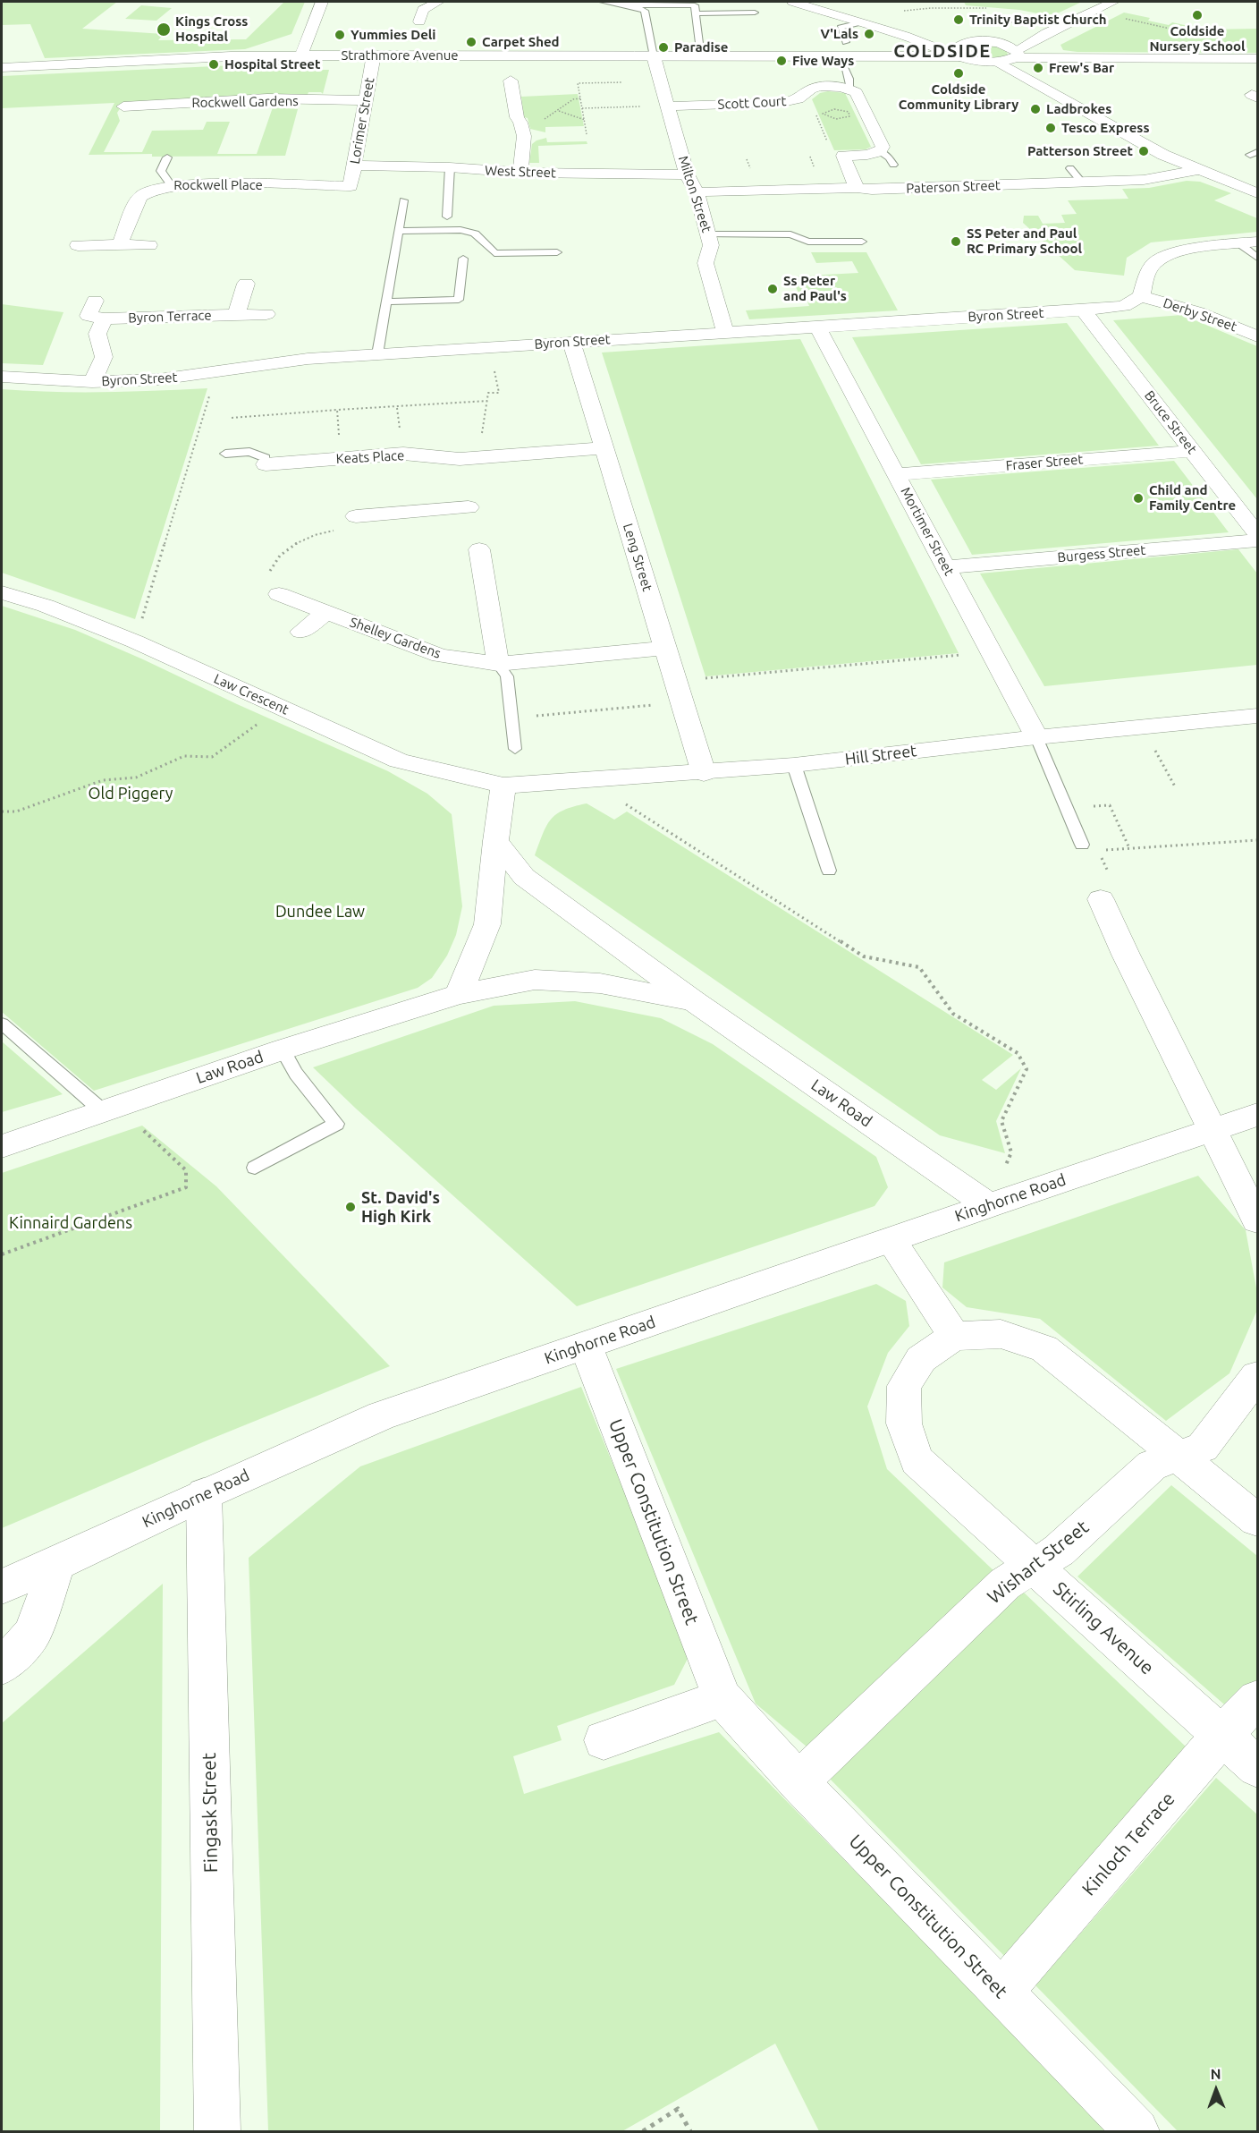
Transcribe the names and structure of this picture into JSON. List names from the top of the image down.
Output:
{
  "streets": {
    "street": [
      "Strathmore Avenue",
      "Rockwell Gardens",
      "Scott Court",
      "Lorimer Street",
      "West Street",
      "Rockwell Place",
      "Paterson Street",
      "Milton Street",
      "Byron Street",
      "Derby Street",
      "Byron Terrace",
      "Bruce Street",
      "Keats Place",
      "Fraser Street",
      "Mortimer Street",
      "Burgess Street",
      "Leng Street",
      "Shelley Gardens",
      "Law Crescent",
      "Hill Street",
      "Law Road",
      "Kinghorne Road",
      "Upper Constitution Street",
      "Wishart Street",
      "Stirling Avenue",
      "Fingask Street",
      "Kinloch Terrace"
    ]
  },
  "crossings": [
    ["Strathmore Avenue", "Lorimer Street"],
    ["Strathmore Avenue", "Milton Street"],
    ["Rockwell Gardens", "Lorimer Street"],
    ["Scott Court", "Milton Street"],
    ["Lorimer Street", "West Street"],
    ["Lorimer Street", "Rockwell Place"],
    ["West Street", "Milton Street"],
    ["Milton Street", "Byron Street"],
    ["Byron Street", "Derby Street"],
    ["Byron Street", "Byron Terrace"],
    ["Byron Street", "Bruce Street"],
    ["Byron Street", "Mortimer Street"],
    ["Byron Street", "Leng Street"],
    ["Bruce Street", "Fraser Street"],
    ["Keats Place", "Leng Street"],
    ["Fraser Street", "Mortimer Street"],
    ["Mortimer Street", "Burgess Street"],
    ["Mortimer Street", "Hill Street"],
    ["Leng Street", "Shelley Gardens"],
    ["Leng Street", "Hill Street"],
    ["Law Crescent", "Hill Street"],
    ["Law Road", "Kinghorne Road"],
    ["Kinghorne Road", "Upper Constitution Street"],
    ["Kinghorne Road", "Fingask Street"],
    ["Upper Constitution Street", "Wishart Street"],
    ["Upper Constitution Street", "Kinloch Terrace"],
    ["Wishart Street", "Stirling Avenue"],
    ["Stirling Avenue", "Kinloch Terrace"]
  ],
  "districts": ["COLDSIDE"],
  "parks": ["Old Piggery", "Dundee Law", "Kinnaird Gardens"],
  "places": [
    "Coldside Nursery School",
    "Trinity Baptist Church",
    "Kings Cross Hospital",
    "V'Lals",
    "Yummies Deli",
    "Carpet Shed",
    "Paradise",
    "Five Ways",
    "Hospital Street",
    "Frew's Bar",
    "Coldside Community Library",
    "Ladbrokes",
    "Tesco Express",
    "Patterson Street",
    "SS Peter and Paul RC Primary School",
    "Ss Peter and Paul's",
    "Child and Family Centre",
    "St. David's High Kirk"
  ],
  "north": "top"
}
